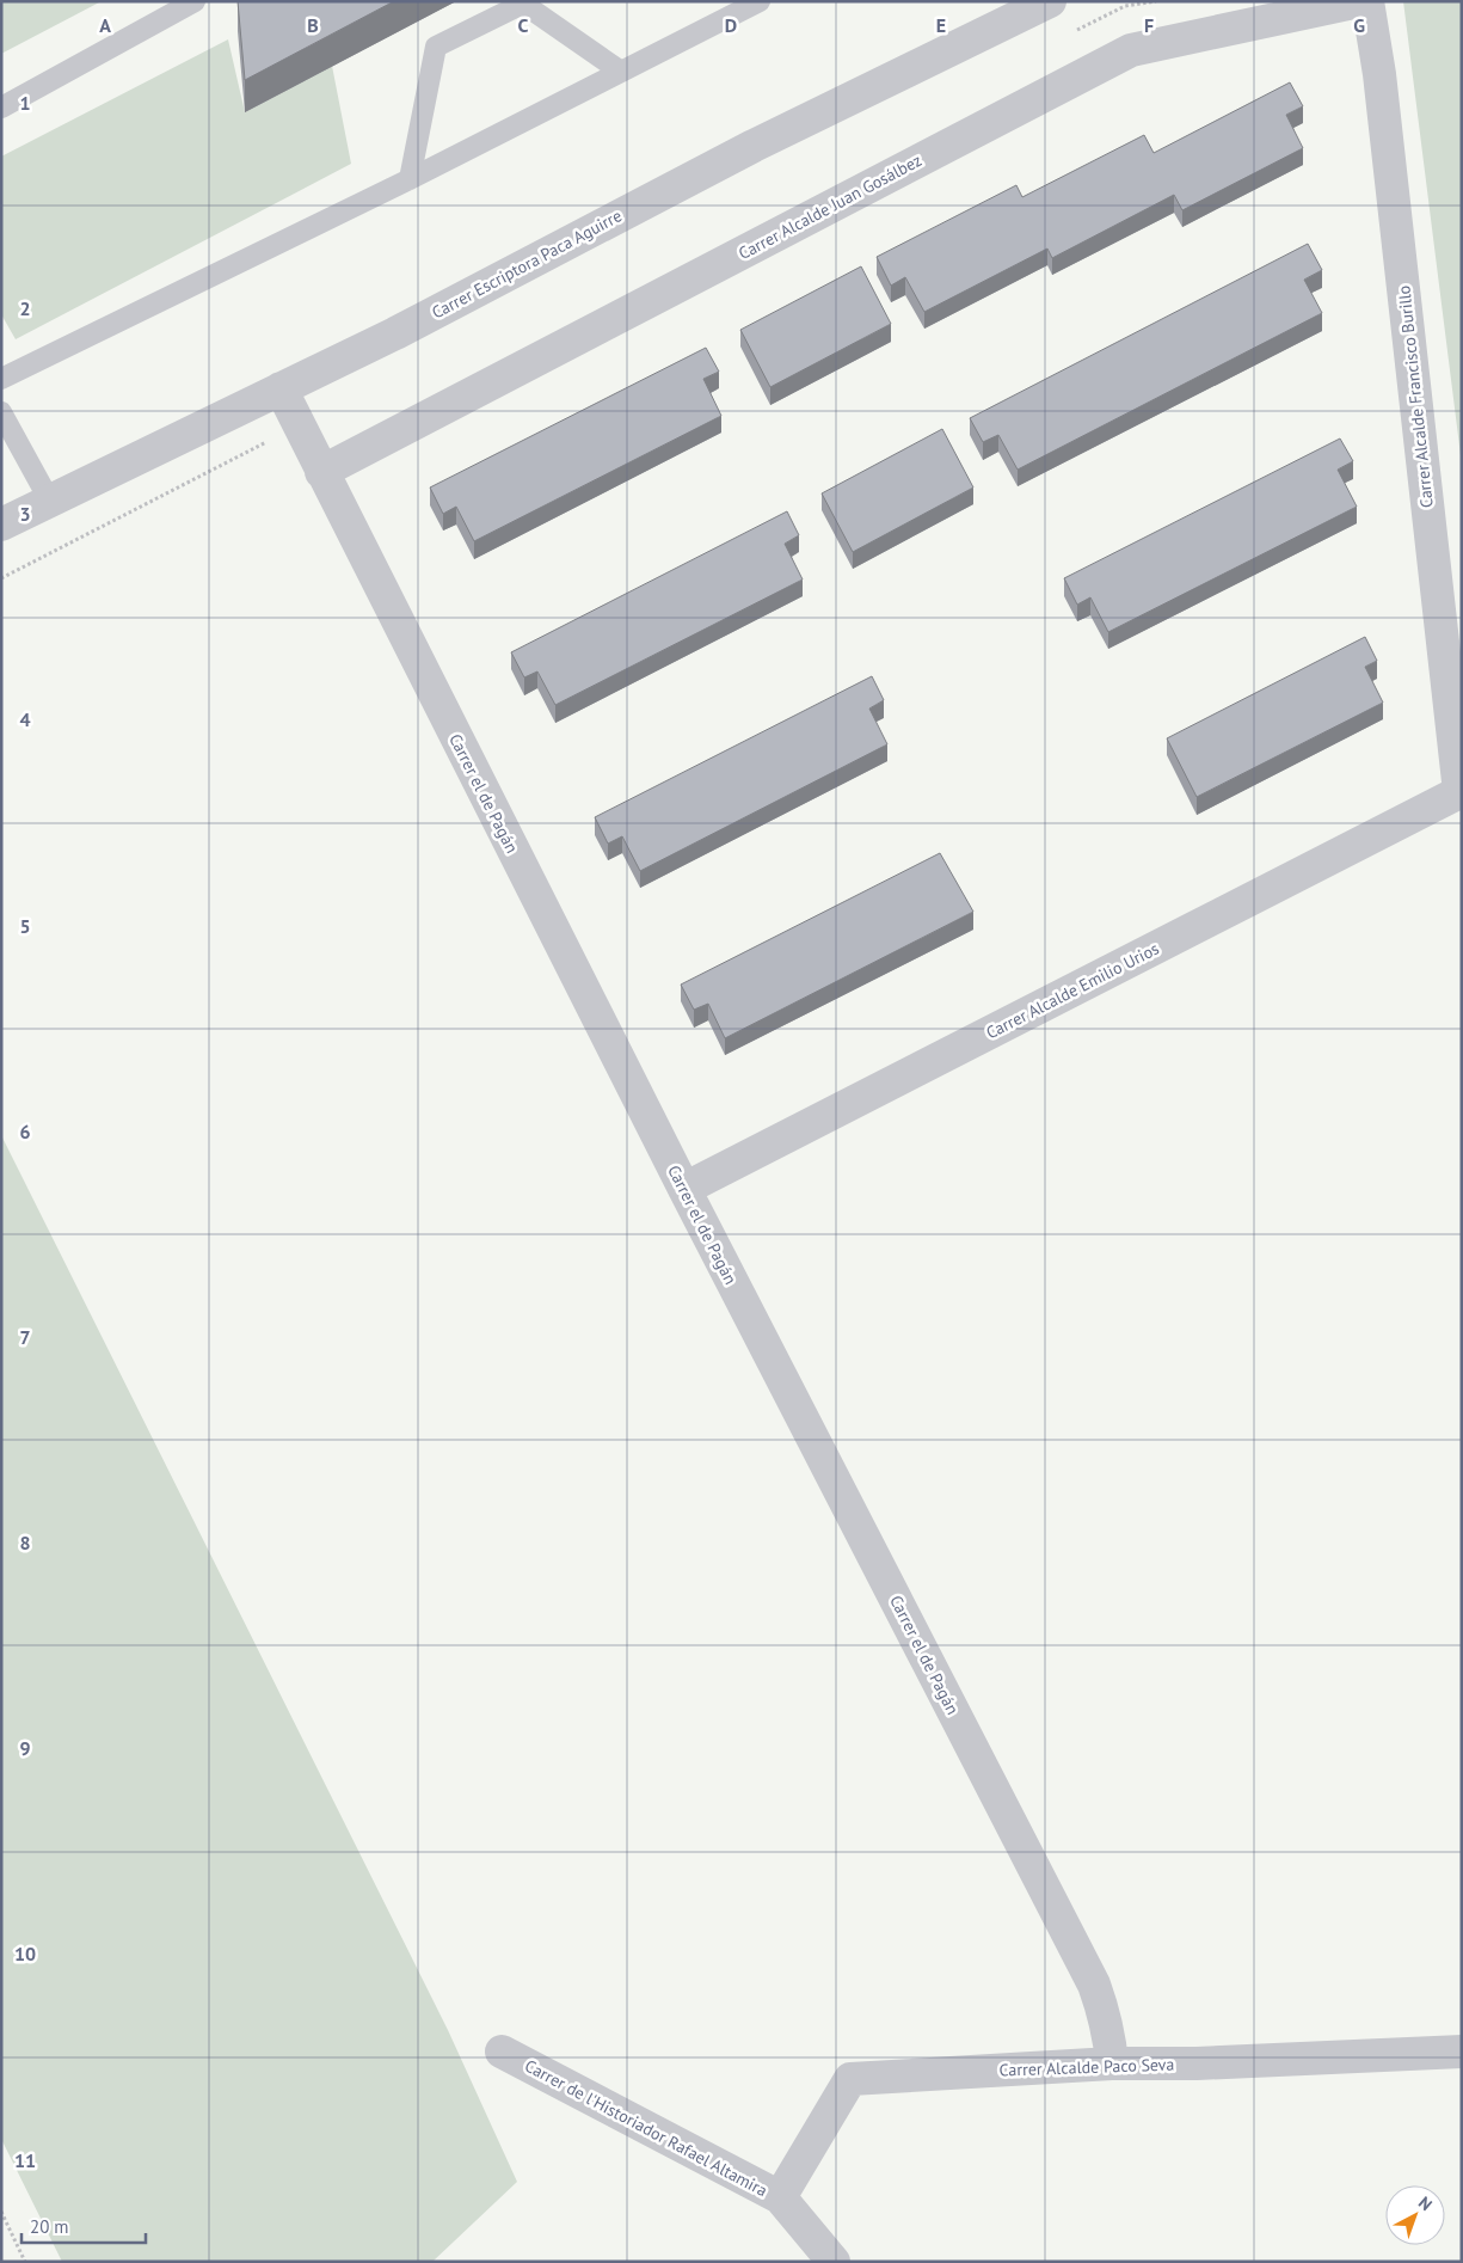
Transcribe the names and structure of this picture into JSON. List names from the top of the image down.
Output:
{
  "streets": {
    "street": [
      "Carrer Alcalde Juan Gosálbez",
      "Carrer Escriptora Paca Aguirre",
      "Carrer Alcalde Francisco Burillo",
      "Carrer el de Pagán",
      "Carrer Alcalde Emilio Urios",
      "Carrer Alcalde Paco Seva",
      "Carrer de l'Historiador Rafael Altamira"
    ]
  },
  "crossings": [
    ["Carrer Alcalde Juan Gosálbez", "Carrer el de Pagán"],
    ["Carrer Escriptora Paca Aguirre", "Carrer el de Pagán"],
    ["Carrer Alcalde Francisco Burillo", "Carrer Alcalde Emilio Urios"],
    ["Carrer el de Pagán", "Carrer Alcalde Emilio Urios"],
    ["Carrer el de Pagán", "Carrer Alcalde Paco Seva"],
    ["Carrer Alcalde Paco Seva", "Carrer de l'Historiador Rafael Altamira"]
  ],
  "scale_bar": "20 m",
  "north": "top right",
  "grid": {
    "columns": [
      "A",
      "B",
      "C",
      "D",
      "E",
      "F",
      "G"
    ],
    "rows": [
      "1",
      "2",
      "3",
      "4",
      "5",
      "6",
      "7",
      "8",
      "9",
      "10",
      "11"
    ]
  }
}
